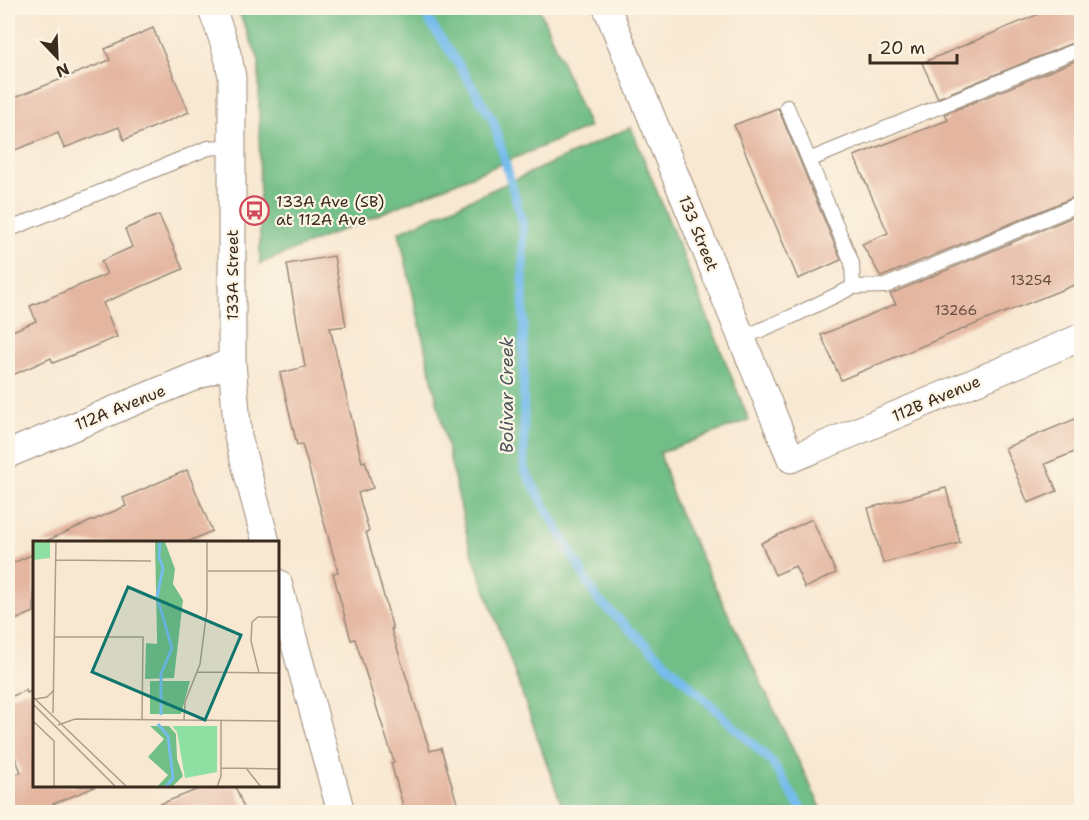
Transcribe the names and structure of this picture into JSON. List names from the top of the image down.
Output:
{
  "streets": {
    "street": [
      "133 Street",
      "133A Street",
      "112B Avenue",
      "112A Avenue"
    ]
  },
  "crossings": [
    ["133 Street", "112B Avenue"],
    ["133A Street", "112A Avenue"]
  ],
  "water": ["Bolivar Creek"],
  "places": {
    "bus stop": ["133A Ave (SB) at 112A Ave"]
  },
  "house_numbers": ["13254", "13266"],
  "scale_bar": "20 m",
  "north": "bottom right"
}
